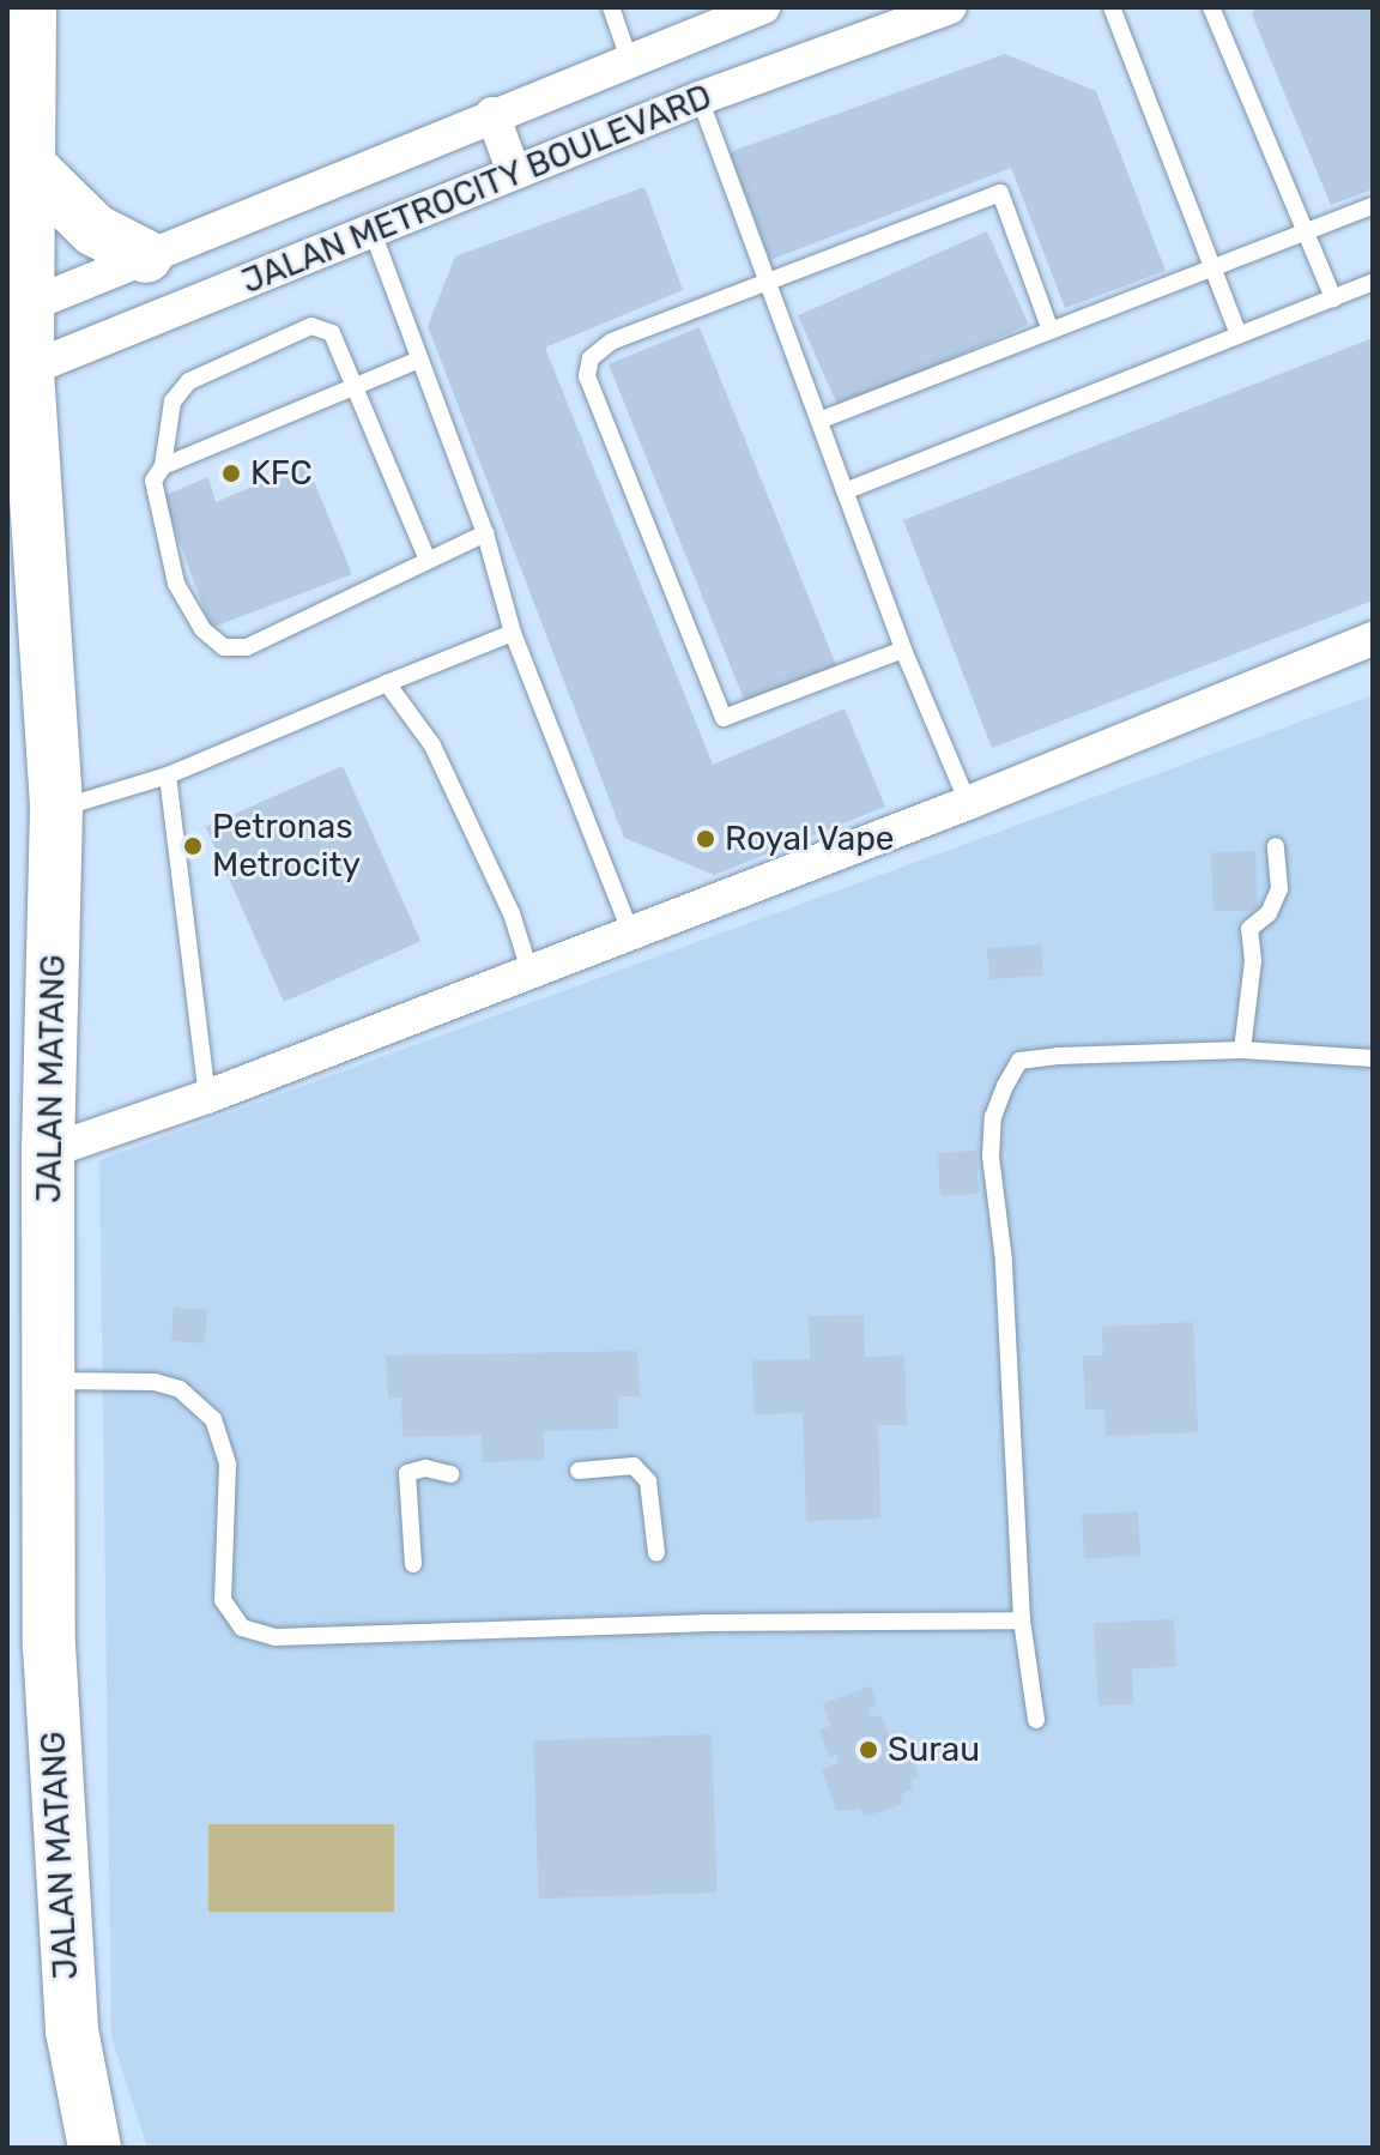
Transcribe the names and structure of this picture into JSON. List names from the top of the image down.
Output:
{
  "streets": {
    "main road": ["JALAN MATANG"],
    "street": ["JALAN METROCITY BOULEVARD"]
  },
  "crossings": [
    ["JALAN METROCITY BOULEVARD", "JALAN MATANG"]
  ],
  "places": [
    "KFC",
    "Royal Vape",
    "Petronas Metrocity",
    "Surau"
  ]
}
